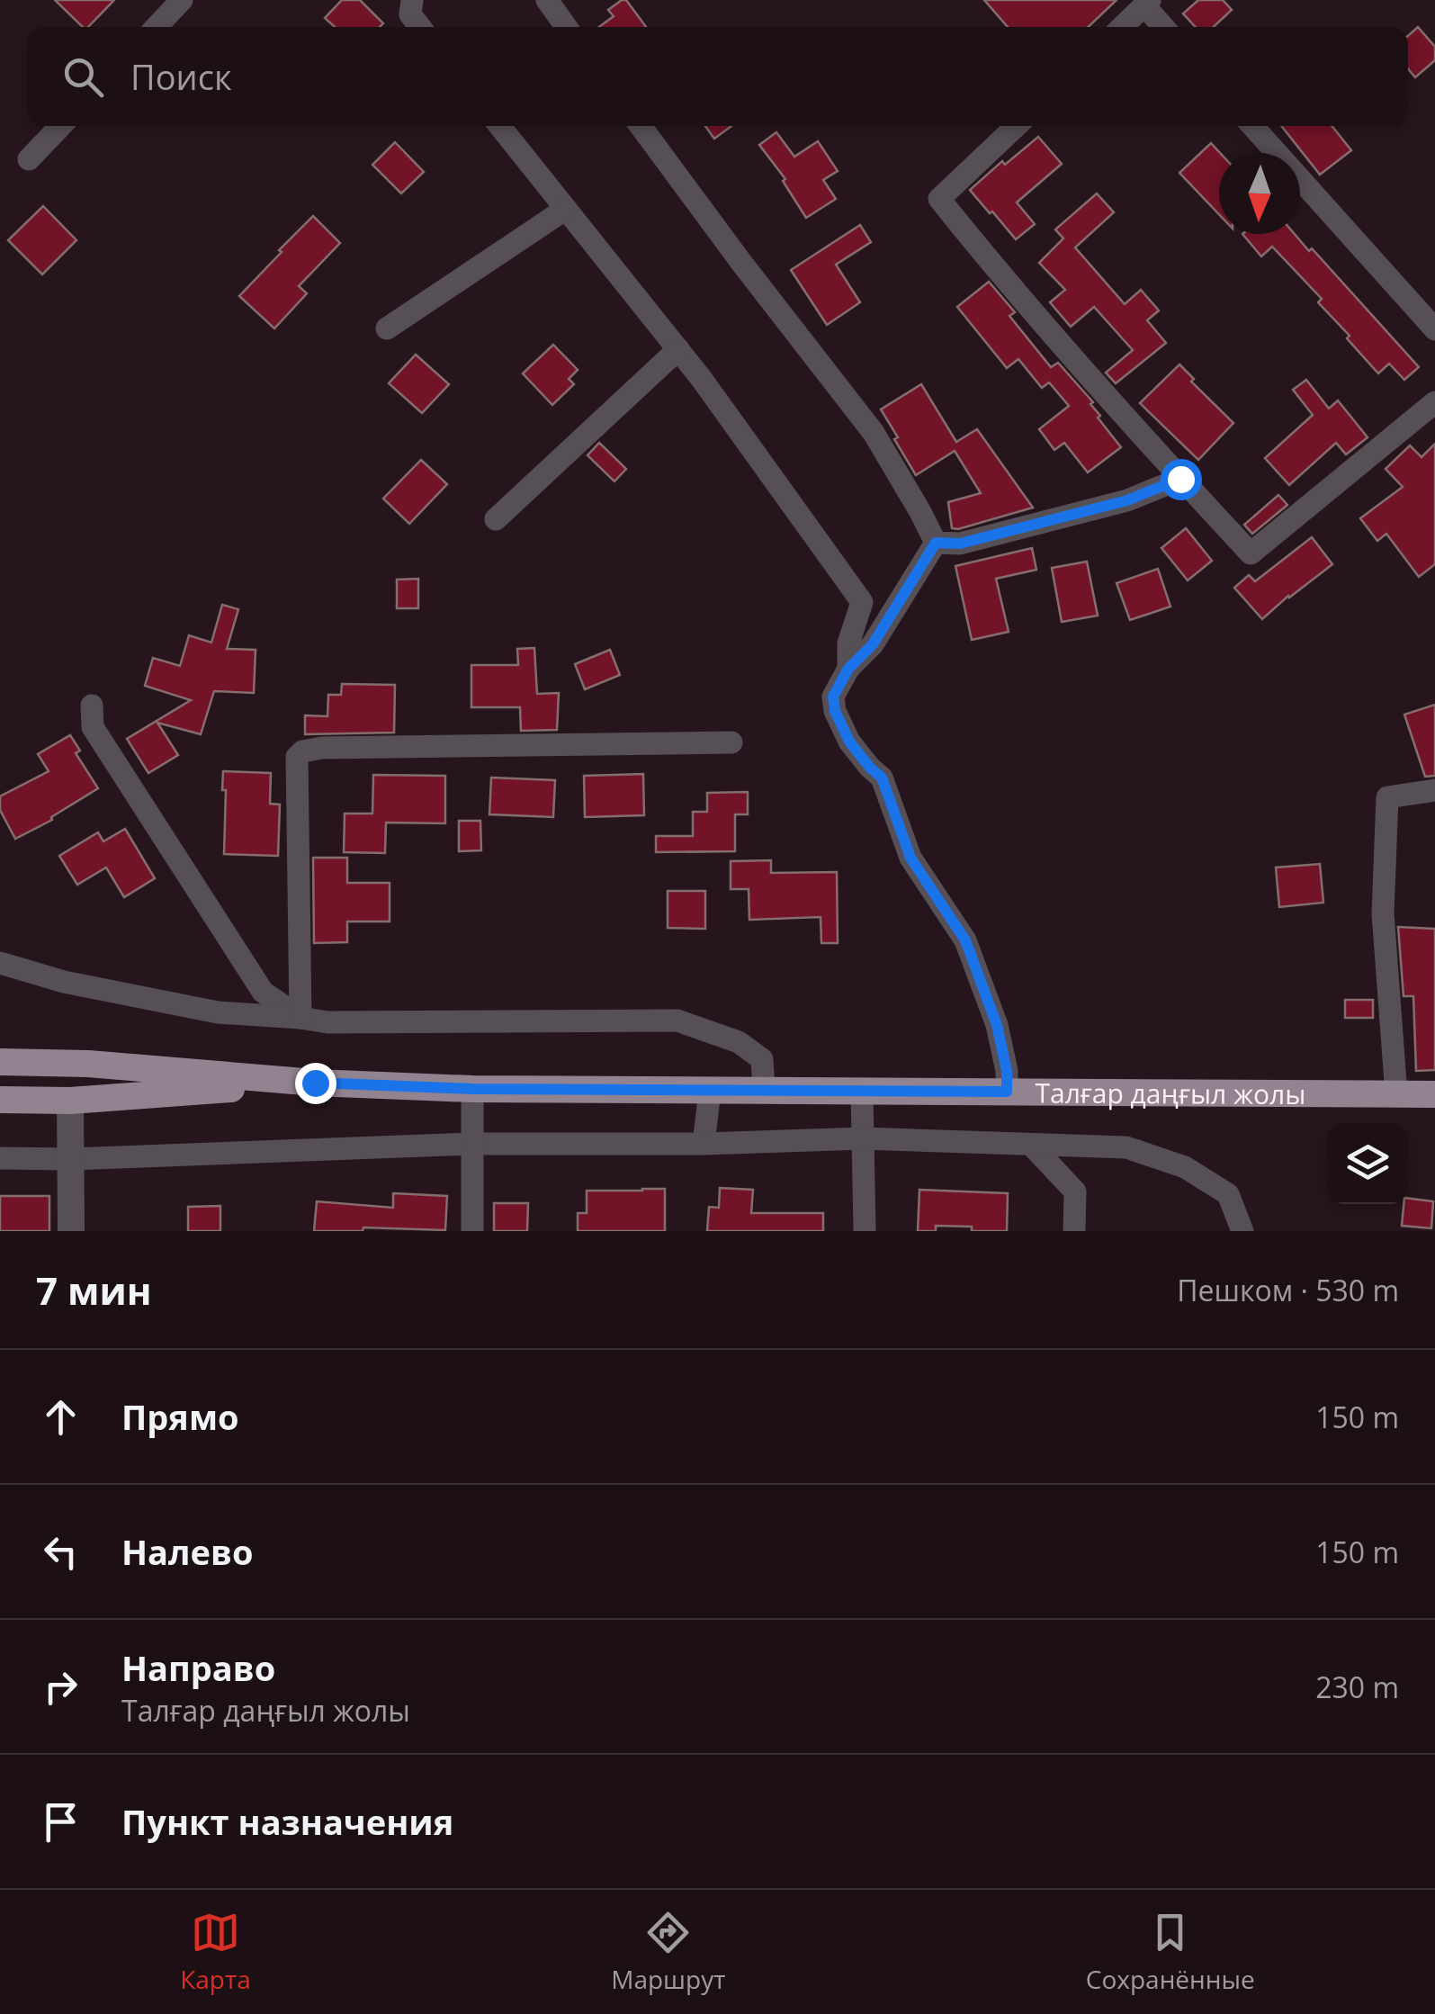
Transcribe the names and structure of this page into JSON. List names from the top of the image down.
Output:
{
  "streets": {
    "main road": ["Талғар даңғыл жолы"]
  },
  "north": "bottom",
  "page": {
    "search": "Поиск",
    "heading": ["7 мин", "Пешком · 530 m"],
    "list": [
      ["Прямо", "150 m"],
      ["Налево", "150 m"],
      ["Направо", "Талғар даңғыл жолы", "230 m"],
      "Пункт назначения"
    ],
    "nav": ["Карта", "Маршрут", "Сохранённые"]
  }
}
